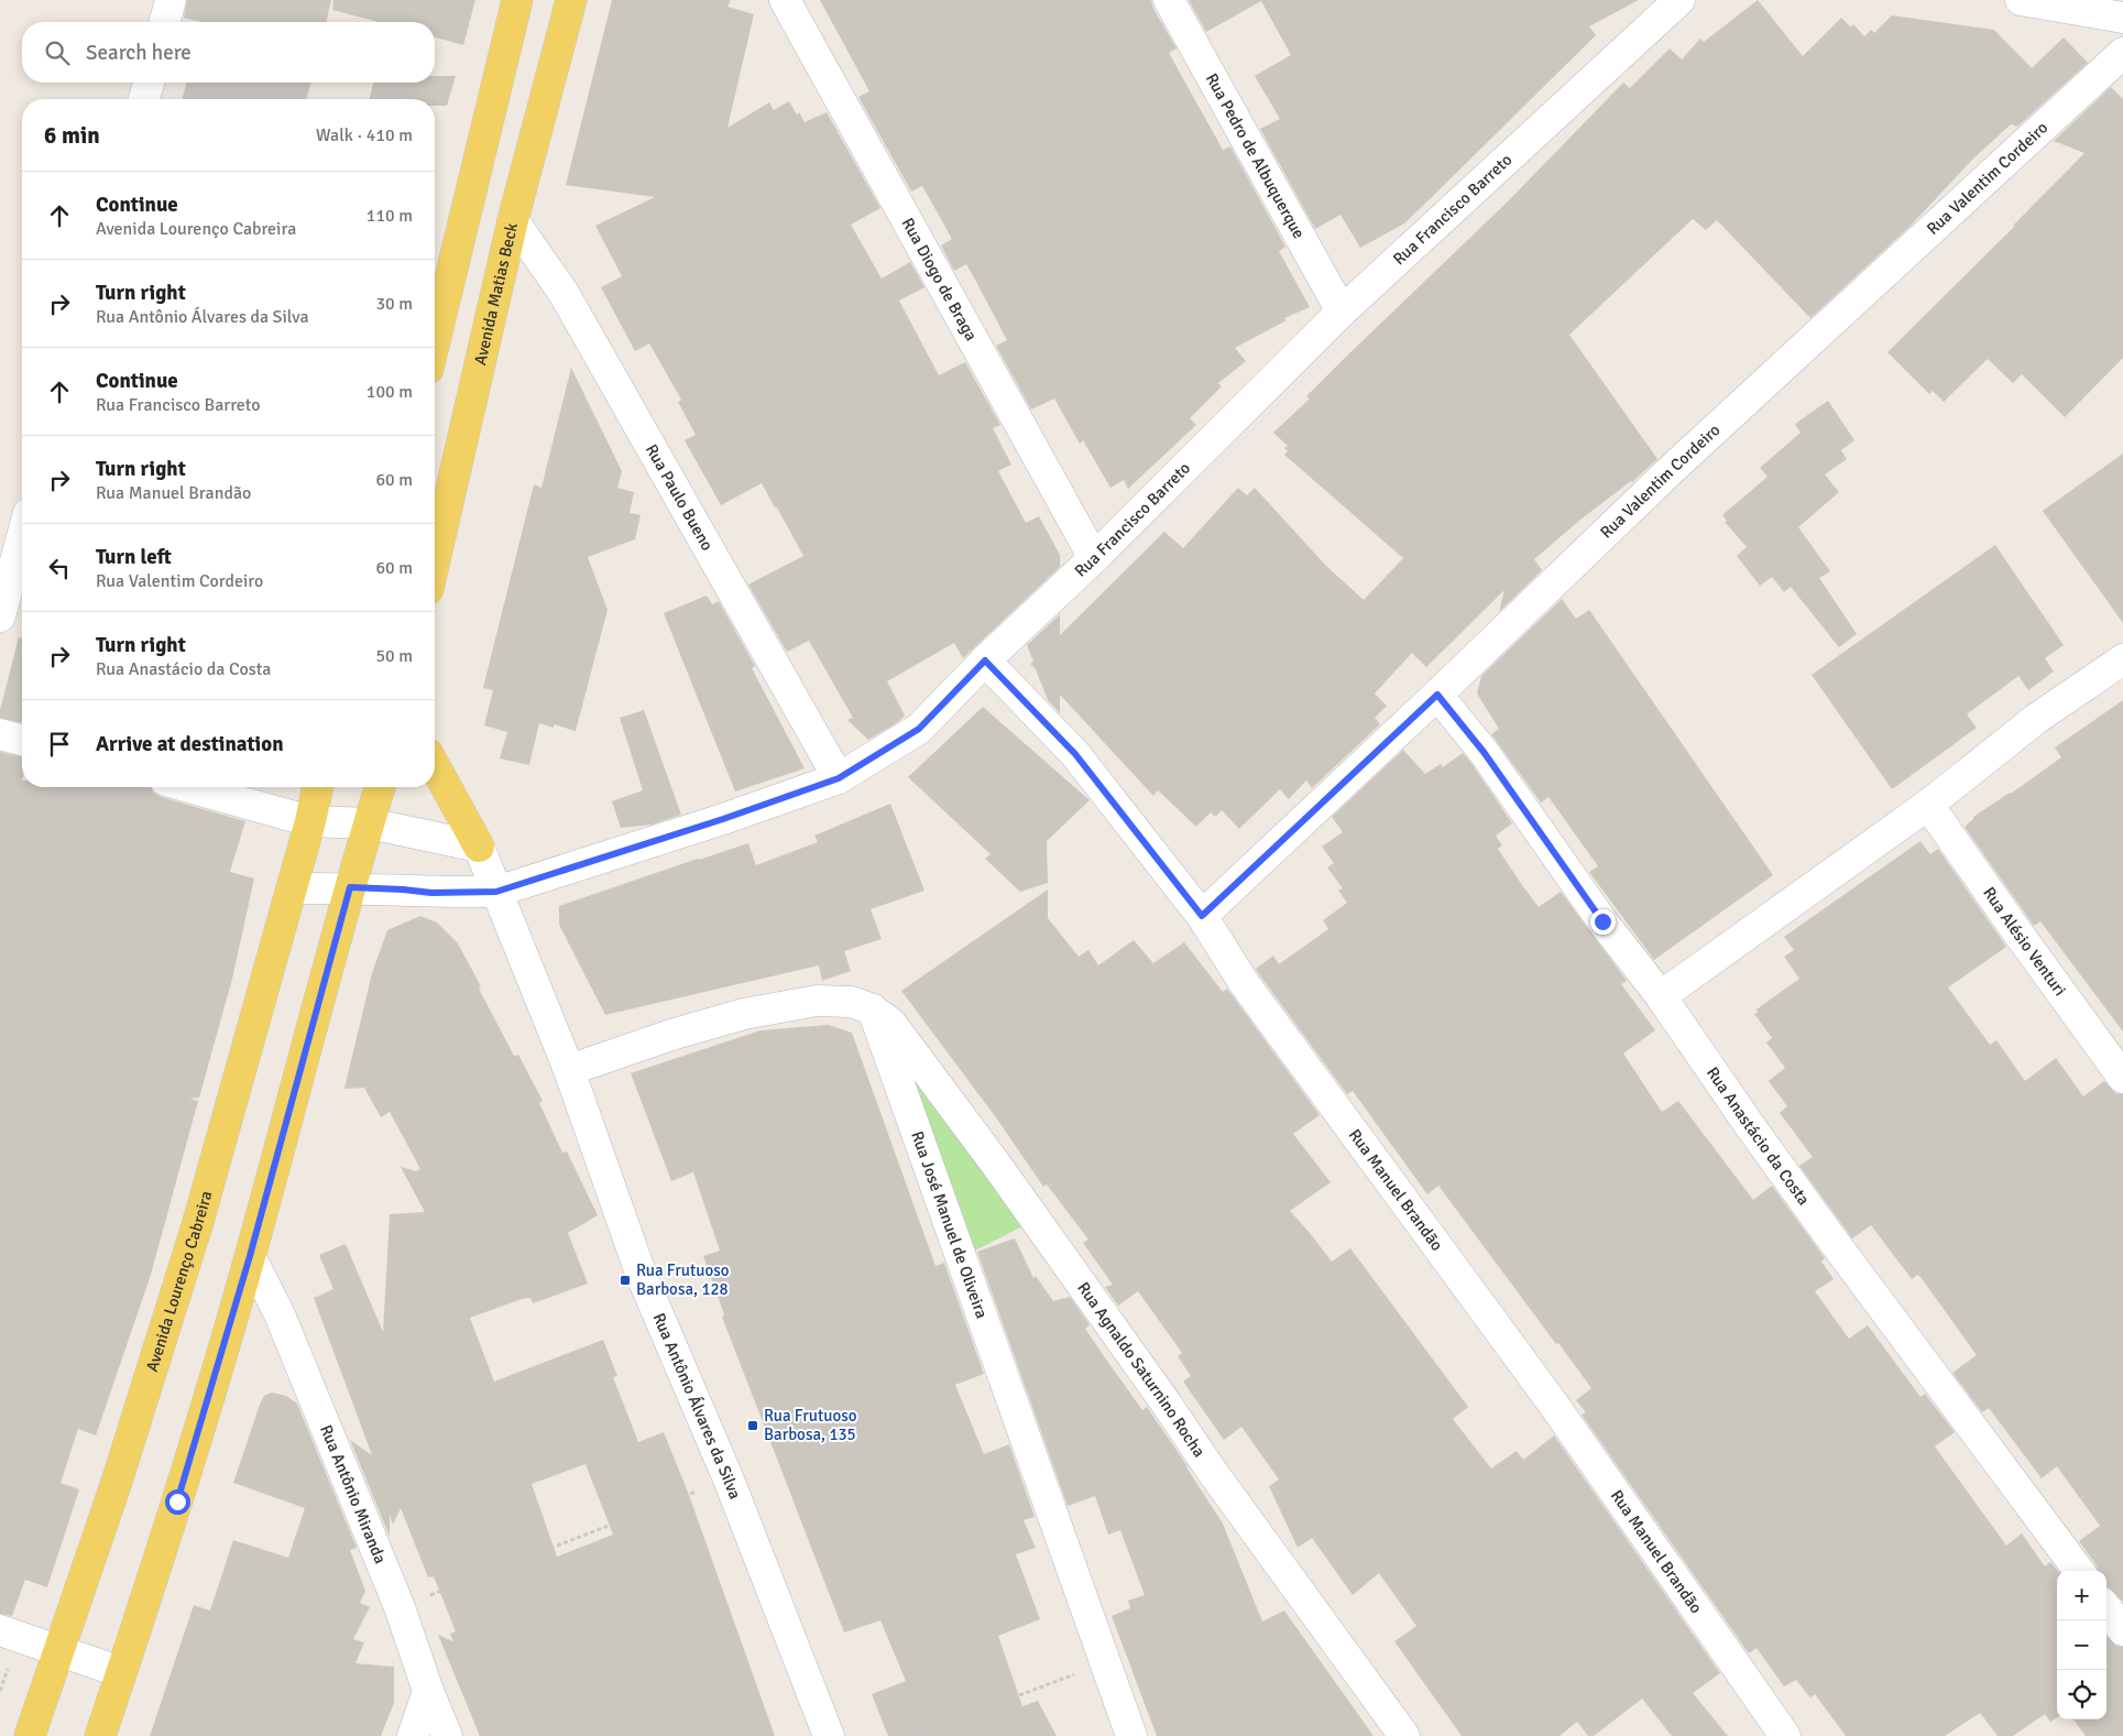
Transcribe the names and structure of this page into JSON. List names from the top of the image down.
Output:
{
  "streets": {
    "main road": ["Avenida Matias Beck", "Avenida Lourenço Cabreira"],
    "street": [
      "Rua Pedro de Albuquerque",
      "Rua Valentim Cordeiro",
      "Rua Francisco Barreto",
      "Rua Diogo de Braga",
      "Rua Paulo Bueno",
      "Rua Alésio Venturi",
      "Rua Anastácio da Costa",
      "Rua Manuel Brandão",
      "Rua José Manuel de Oliveira",
      "Rua Agnaldo Saturnino Rocha",
      "Rua Antônio Álvares da Silva",
      "Rua Antônio Miranda"
    ]
  },
  "crossings": [
    ["Rua Pedro de Albuquerque", "Rua Francisco Barreto"],
    ["Rua Valentim Cordeiro", "Rua Anastácio da Costa"],
    ["Rua Valentim Cordeiro", "Rua Manuel Brandão"],
    ["Rua Francisco Barreto", "Rua Diogo de Braga"],
    ["Rua Francisco Barreto", "Rua Paulo Bueno"],
    ["Rua Francisco Barreto", "Rua Manuel Brandão"],
    ["Rua Francisco Barreto", "Rua Antônio Álvares da Silva"],
    ["Avenida Matias Beck", "Rua Paulo Bueno"],
    ["Rua José Manuel de Oliveira", "Rua Agnaldo Saturnino Rocha"]
  ],
  "places": {
    "transit": ["Rua Frutuoso Barbosa, 128", "Rua Frutuoso Barbosa, 135"]
  },
  "page": {
    "search": "Search here",
    "heading": ["6 min", "Walk · 410 m"],
    "list": [
      ["Continue", "Avenida Lourenço Cabreira", "110 m"],
      ["Turn right", "Rua Antônio Álvares da Silva", "30 m"],
      ["Continue", "Rua Francisco Barreto", "100 m"],
      ["Turn right", "Rua Manuel Brandão", "60 m"],
      ["Turn left", "Rua Valentim Cordeiro", "60 m"],
      ["Turn right", "Rua Anastácio da Costa", "50 m"],
      "Arrive at destination"
    ],
    "map_buttons": ["+", "−"]
  }
}
